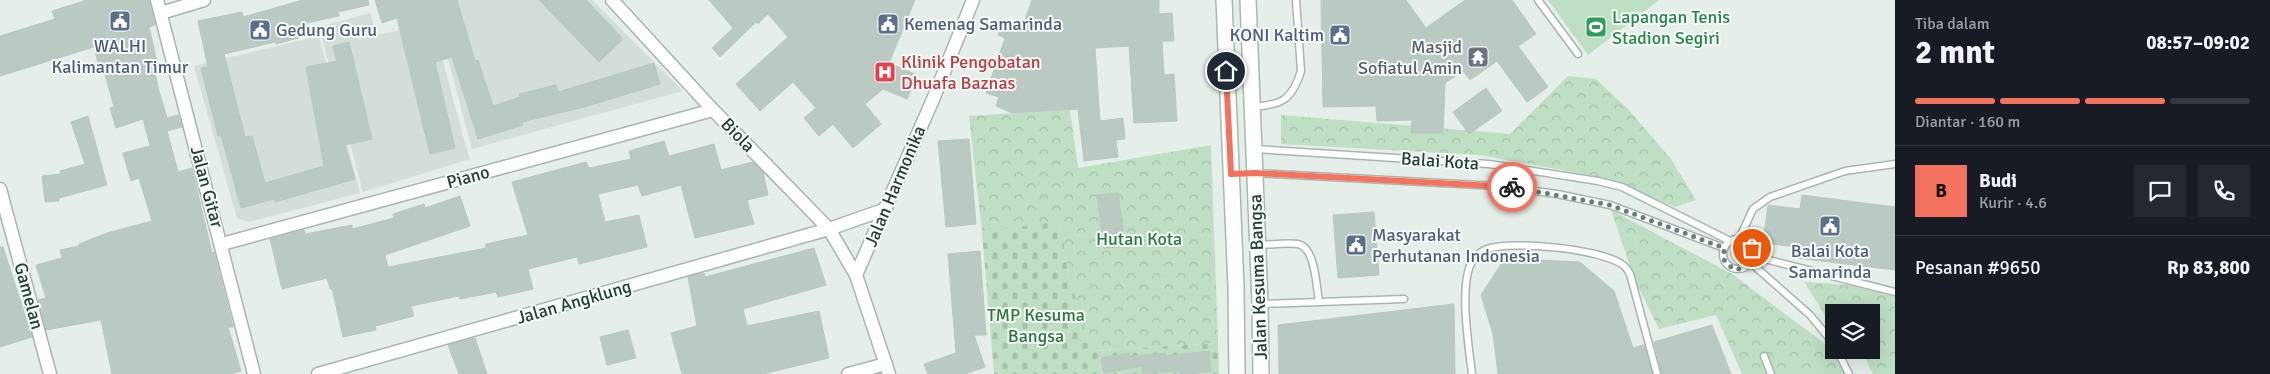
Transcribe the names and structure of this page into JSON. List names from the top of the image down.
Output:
{
  "streets": {
    "street": [
      "Biola",
      "Piano",
      "Jalan Harmonika",
      "Jalan Gitar",
      "Jalan Kesuma Bangsa",
      "Gamelan",
      "Jalan Angklung"
    ],
    "lane": ["Balai Kota"]
  },
  "crossings": [
    ["Biola", "Piano"],
    ["Biola", "Jalan Harmonika"],
    ["Biola", "Jalan Angklung"],
    ["Balai Kota", "Jalan Kesuma Bangsa"],
    ["Piano", "Jalan Gitar"],
    ["Jalan Harmonika", "Jalan Angklung"]
  ],
  "parks": ["Hutan Kota", "TMP Kesuma Bangsa"],
  "places": {
    "public building": [
      "WALHI Kalimantan Timur",
      "Kemenag Samarinda",
      "Gedung Guru",
      "KONI Kaltim",
      "Balai Kota Samarinda",
      "Masyarakat Perhutanan Indonesia"
    ],
    "sports": ["Lapangan Tenis Stadion Segiri"],
    "temple": ["Masjid Sofiatul Amin"],
    "hospital": ["Klinik Pengobatan Dhuafa Baznas"]
  },
  "page": {
    "heading": ["2 mnt", "Tiba dalam", "08:57–09:02"],
    "panel": [
      "Budi",
      "Kurir · 4.6",
      "Pesanan #9650",
      "Rp 83,800"
    ],
    "bar": "Diantar · 160 m",
    "round": "B"
  }
}
